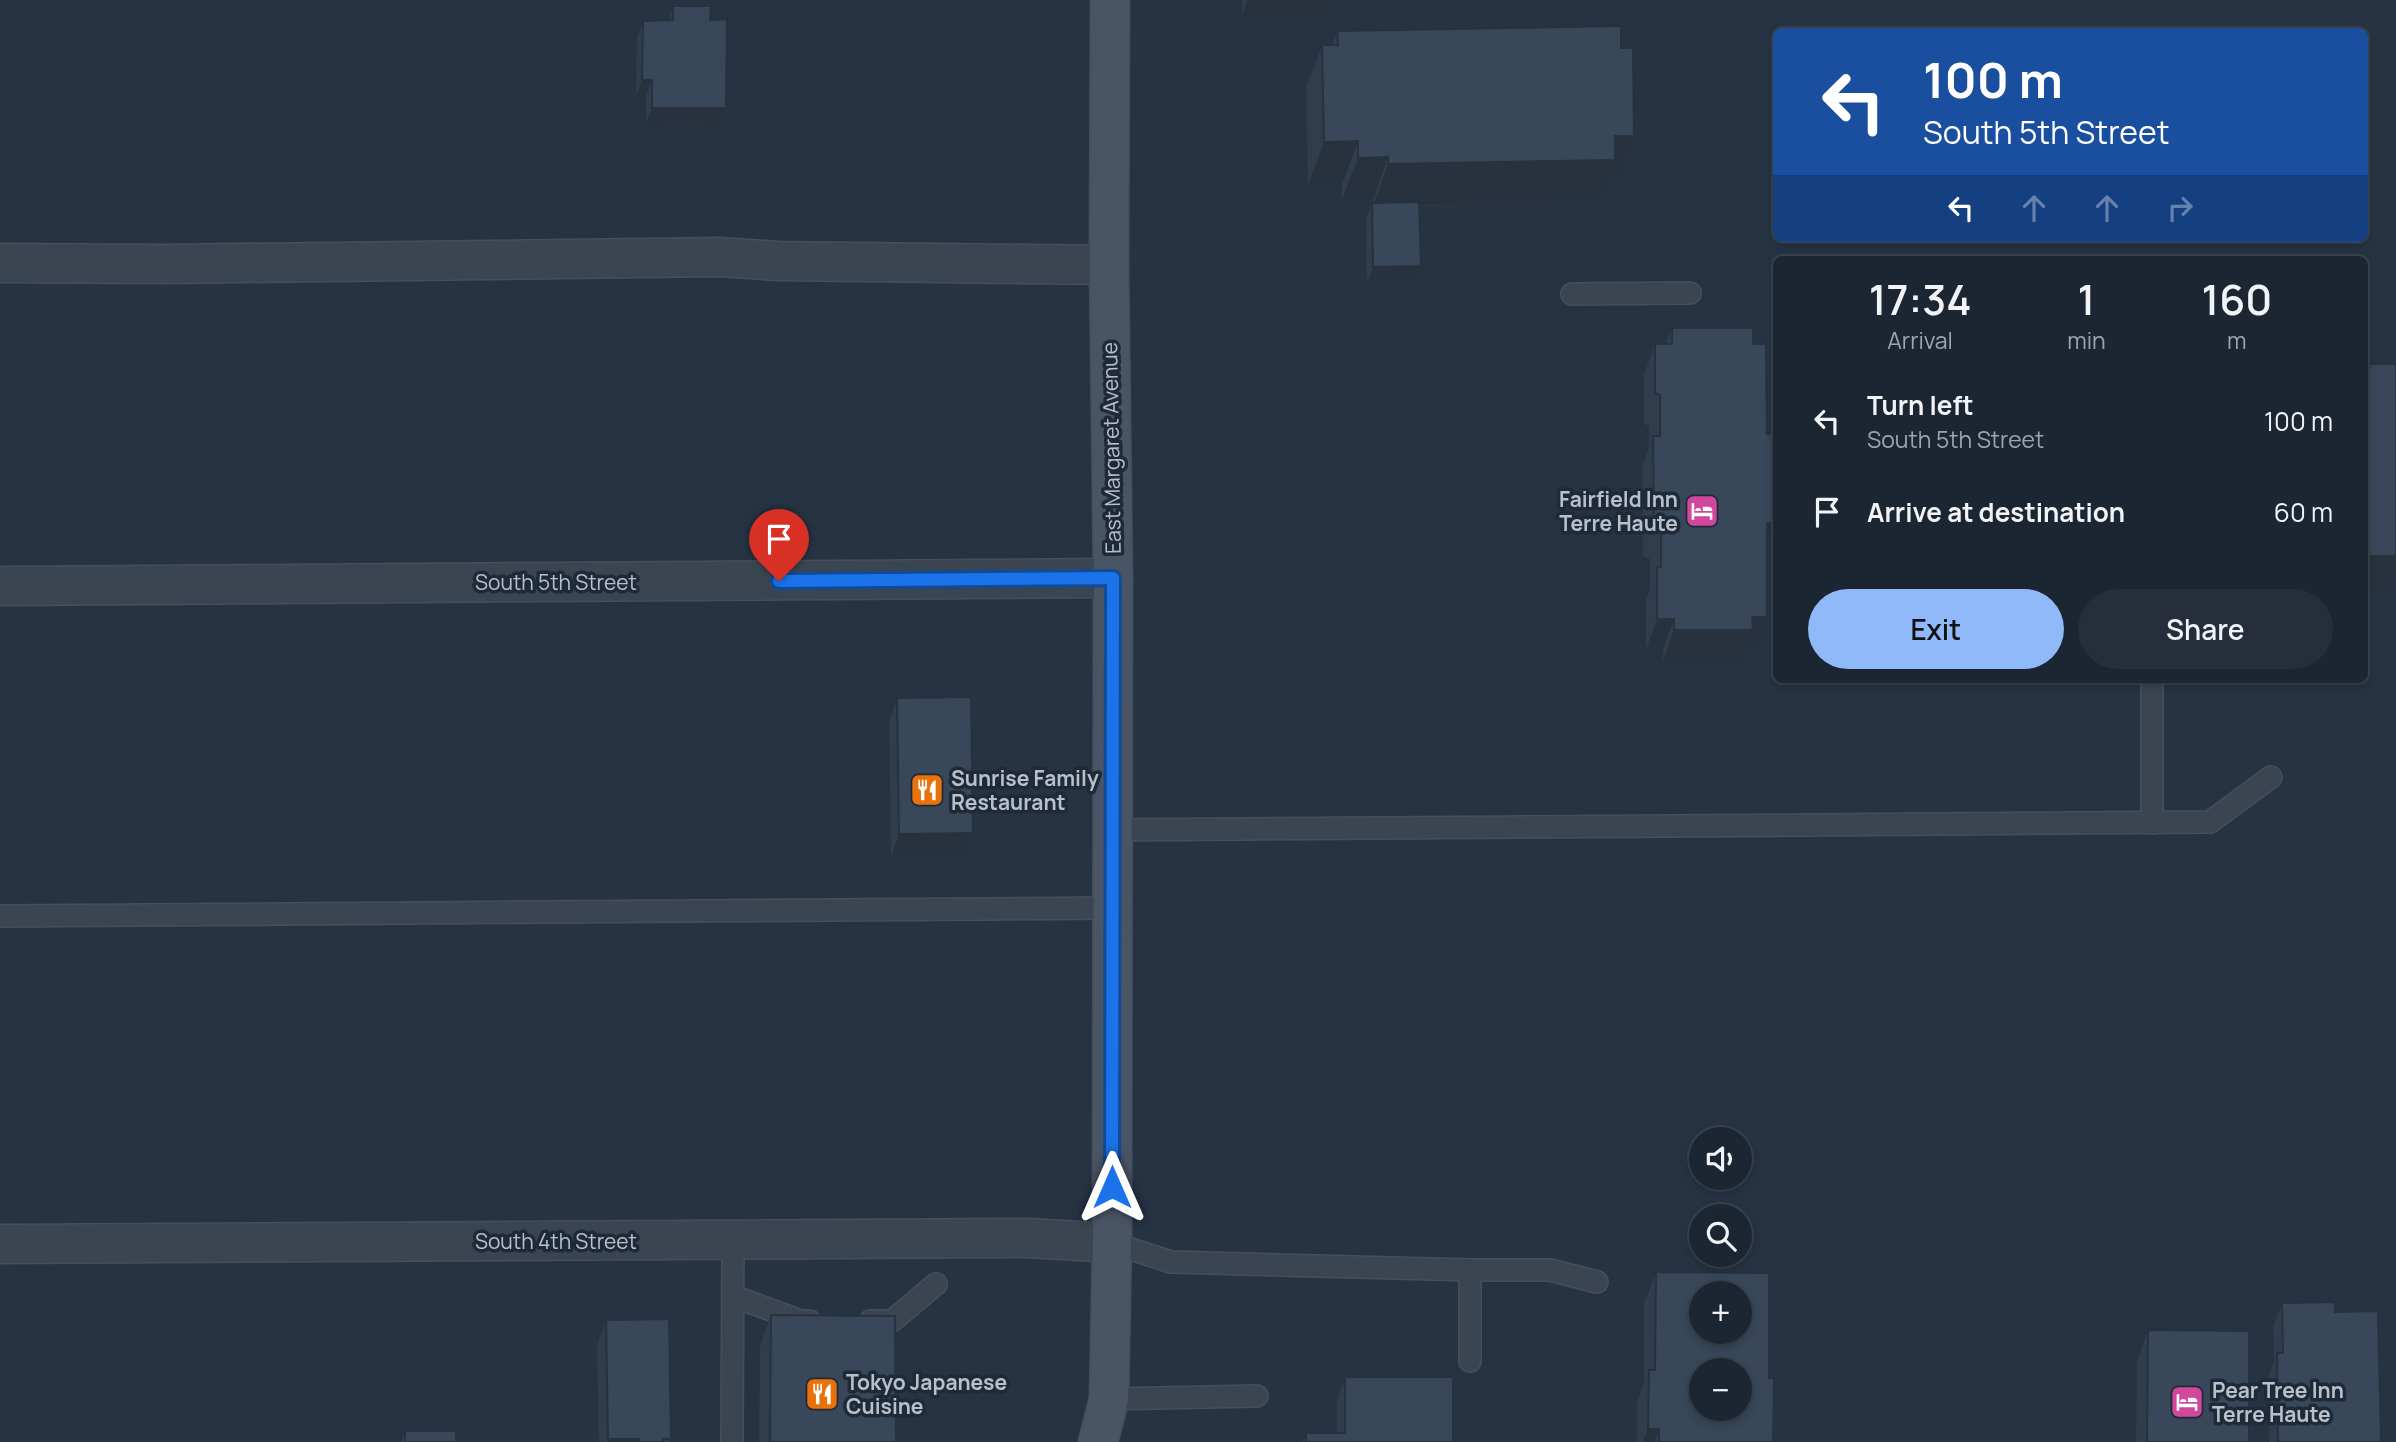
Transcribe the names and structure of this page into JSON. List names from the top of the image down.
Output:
{
  "streets": {
    "main road": ["East Margaret Avenue"],
    "street": ["South 5th Street", "South 4th Street"]
  },
  "crossings": [
    ["East Margaret Avenue", "South 5th Street"],
    ["East Margaret Avenue", "South 4th Street"]
  ],
  "places": {
    "hotel": ["Fairfield Inn Terre Haute", "Pear Tree Inn Terre Haute"],
    "restaurant": ["Sunrise Family Restaurant", "Tokyo Japanese Cuisine"]
  },
  "page": {
    "turn": ["100 m", "South 5th Street"],
    "eta": [
      "17:34",
      "Arrival",
      "1",
      "min",
      "160",
      "m"
    ],
    "list": [
      {
        "name": "Turn left",
        "note": "South 5th Street",
        "value": "100 m"
      },
      {
        "name": "Arrive at destination",
        "value": "60 m"
      }
    ],
    "buttons": ["Exit", "Share"],
    "map_buttons": ["+", "−"]
  }
}
